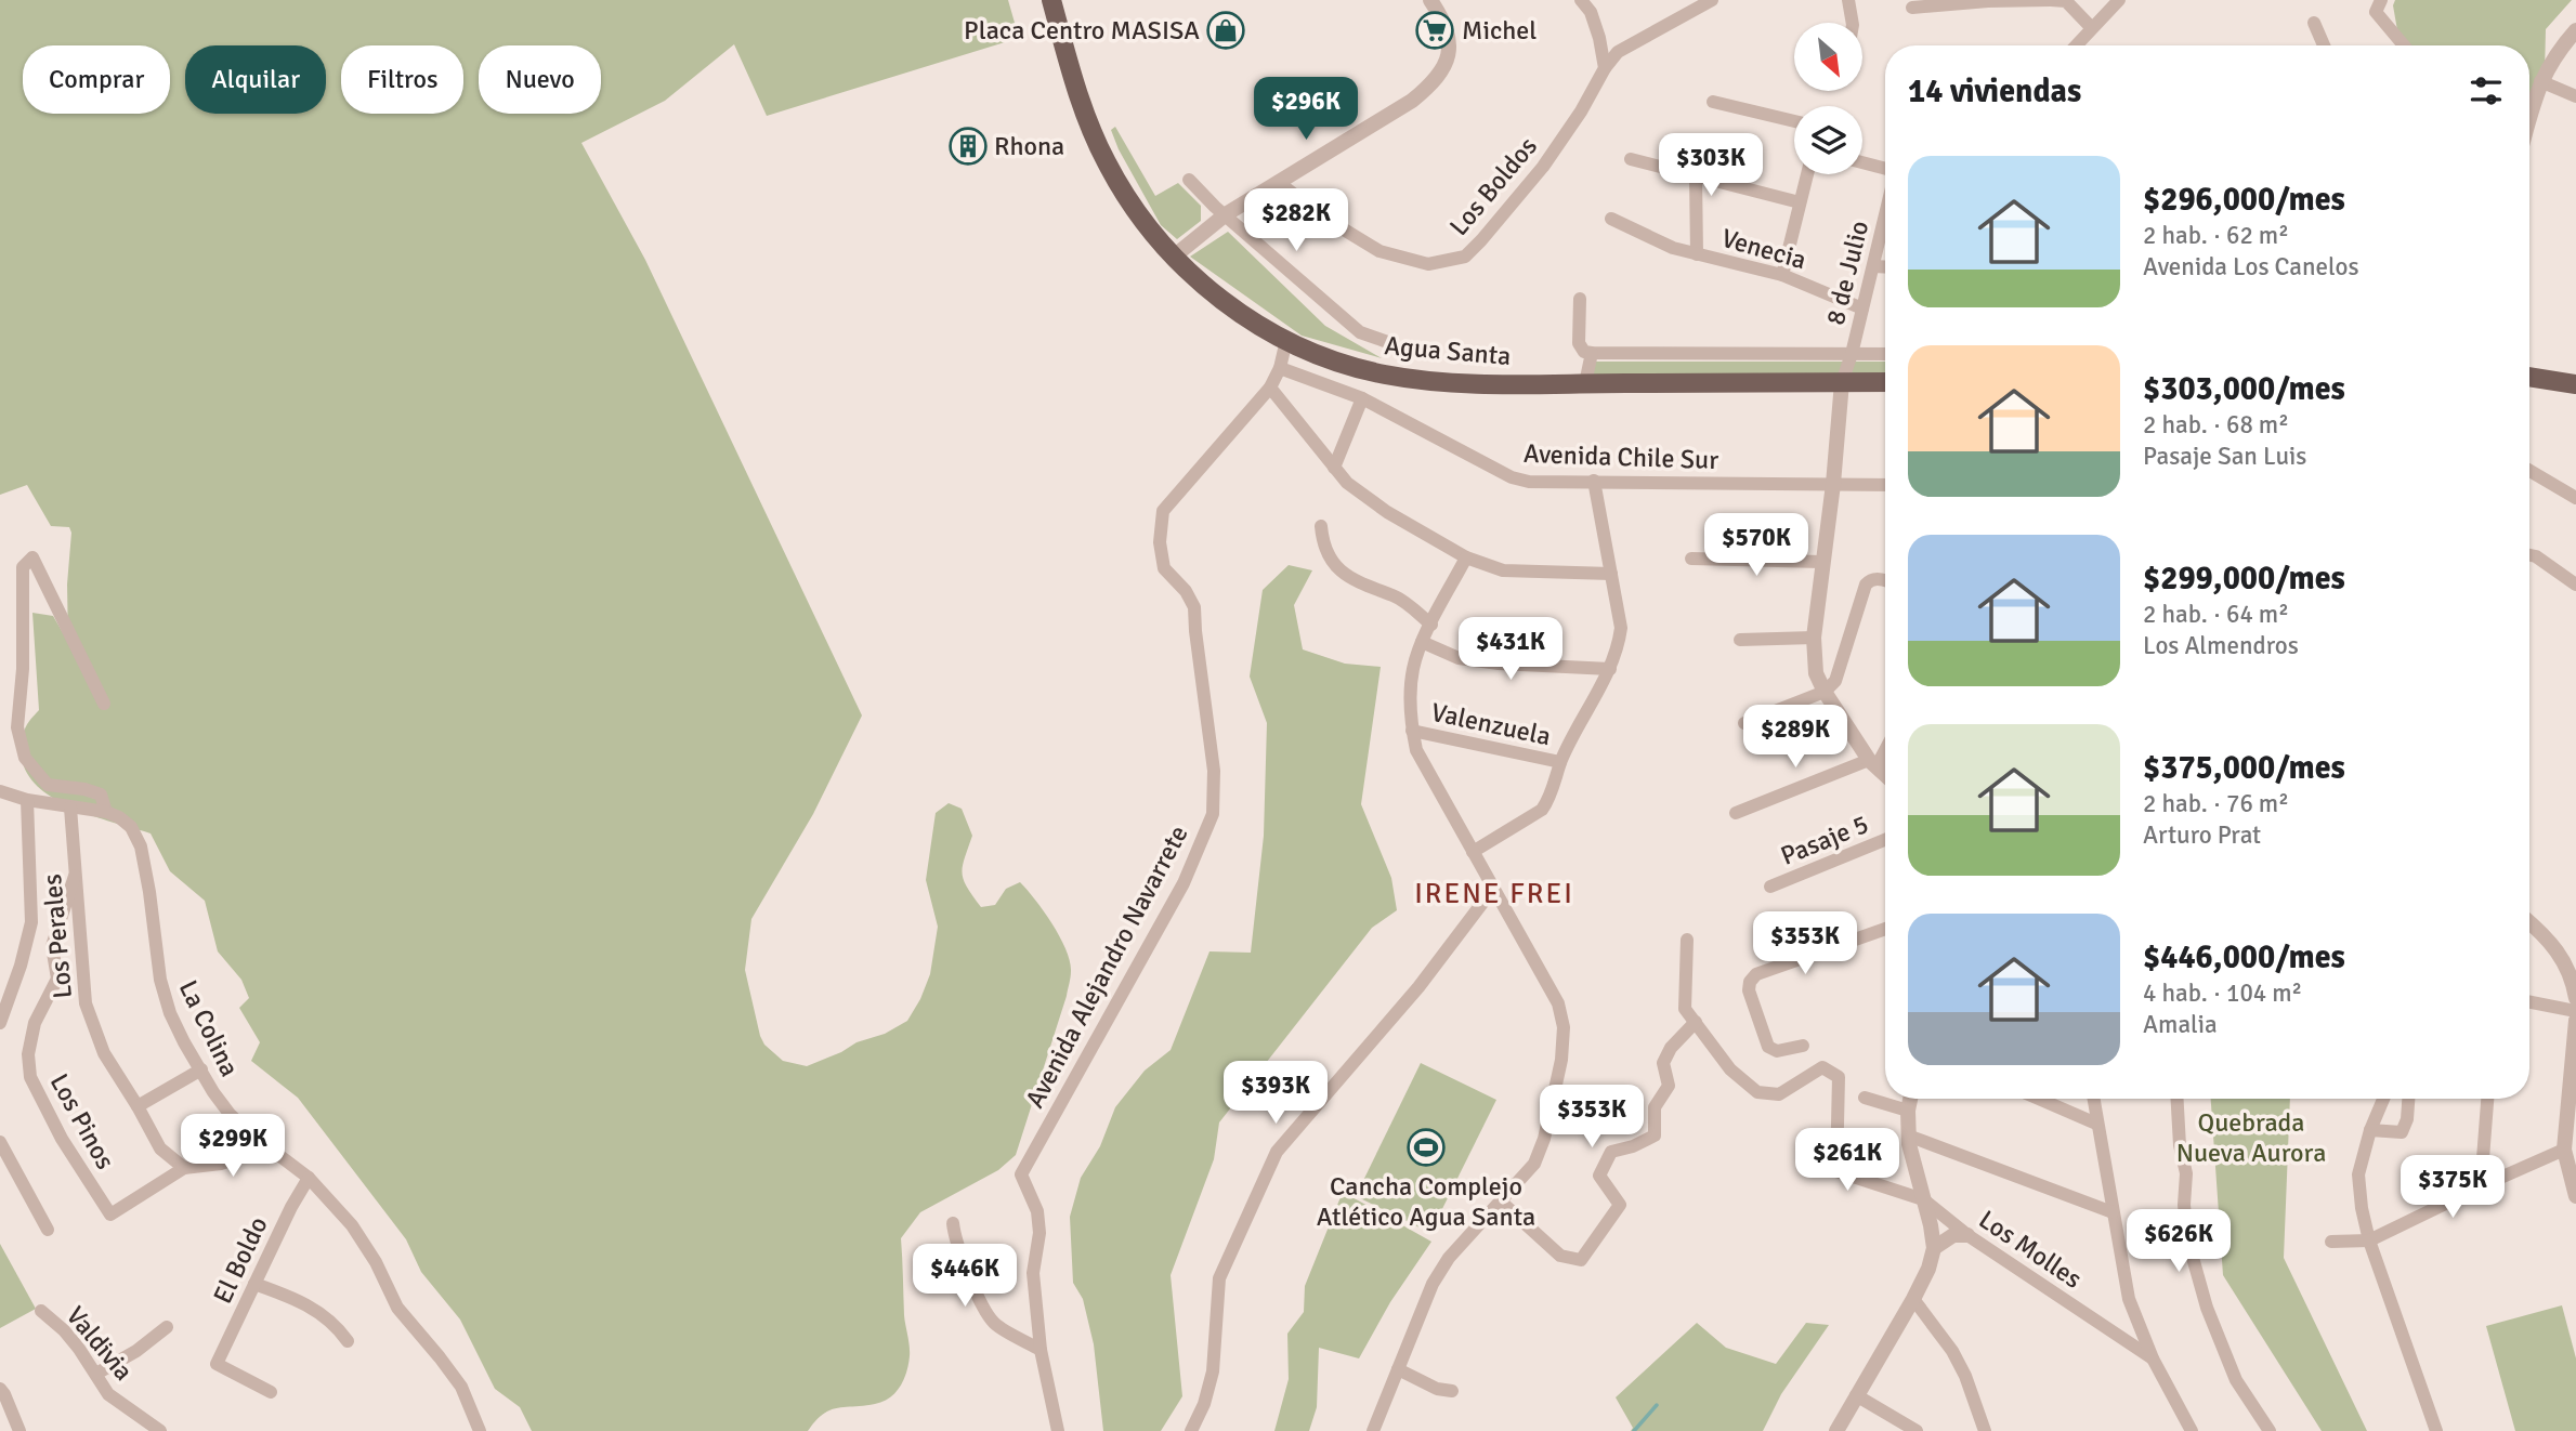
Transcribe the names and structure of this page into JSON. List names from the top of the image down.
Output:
{
  "streets": {
    "main road": ["Agua Santa"],
    "street": [
      "Los Boldos",
      "Venecia",
      "8 de Julio",
      "Avenida Chile Sur",
      "Valenzuela",
      "Pasaje 5",
      "Los Perales",
      "Avenida Alejandro Navarrete",
      "La Colina",
      "Los Pinos",
      "Los Molles",
      "El Boldo",
      "Valdivia"
    ]
  },
  "crossings": [
    ["Venecia", "8 de Julio"],
    ["8 de Julio", "Agua Santa"],
    ["Agua Santa", "Avenida Alejandro Navarrete"],
    ["Avenida Chile Sur", "Avenida Alejandro Navarrete"],
    ["Los Perales", "La Colina"],
    ["Los Perales", "Los Pinos"],
    ["La Colina", "El Boldo"]
  ],
  "districts": ["IRENE FREI"],
  "parks": ["Quebrada Nueva Aurora"],
  "places": {
    "shop": ["Placa Centro MASISA"],
    "supermarket": ["Michel"],
    "building": ["Rhona"],
    "sports": ["Cancha Complejo Atlético Agua Santa"]
  },
  "north": "bottom right",
  "page": {
    "chip": [
      "Comprar",
      "Alquilar",
      "Filtros",
      "Nuevo"
    ],
    "heading": "14 viviendas",
    "price": [
      "$296K",
      "$303K",
      "$282K",
      "$570K",
      "$431K",
      "$289K",
      "$353K",
      "$393K",
      "$353K",
      "$299K",
      "$261K",
      "$375K",
      "$626K",
      "$446K"
    ],
    "list": [
      {
        "name": "$296,000/mes",
        "note": "2 hab. · 62 m² · Avenida Los Canelos"
      },
      {
        "name": "$303,000/mes",
        "note": "2 hab. · 68 m² · Pasaje San Luis"
      },
      {
        "name": "$299,000/mes",
        "note": "2 hab. · 64 m² · Los Almendros"
      },
      {
        "name": "$375,000/mes",
        "note": "2 hab. · 76 m² · Arturo Prat"
      },
      {
        "name": "$446,000/mes",
        "note": "4 hab. · 104 m² · Amalia"
      }
    ]
  }
}
